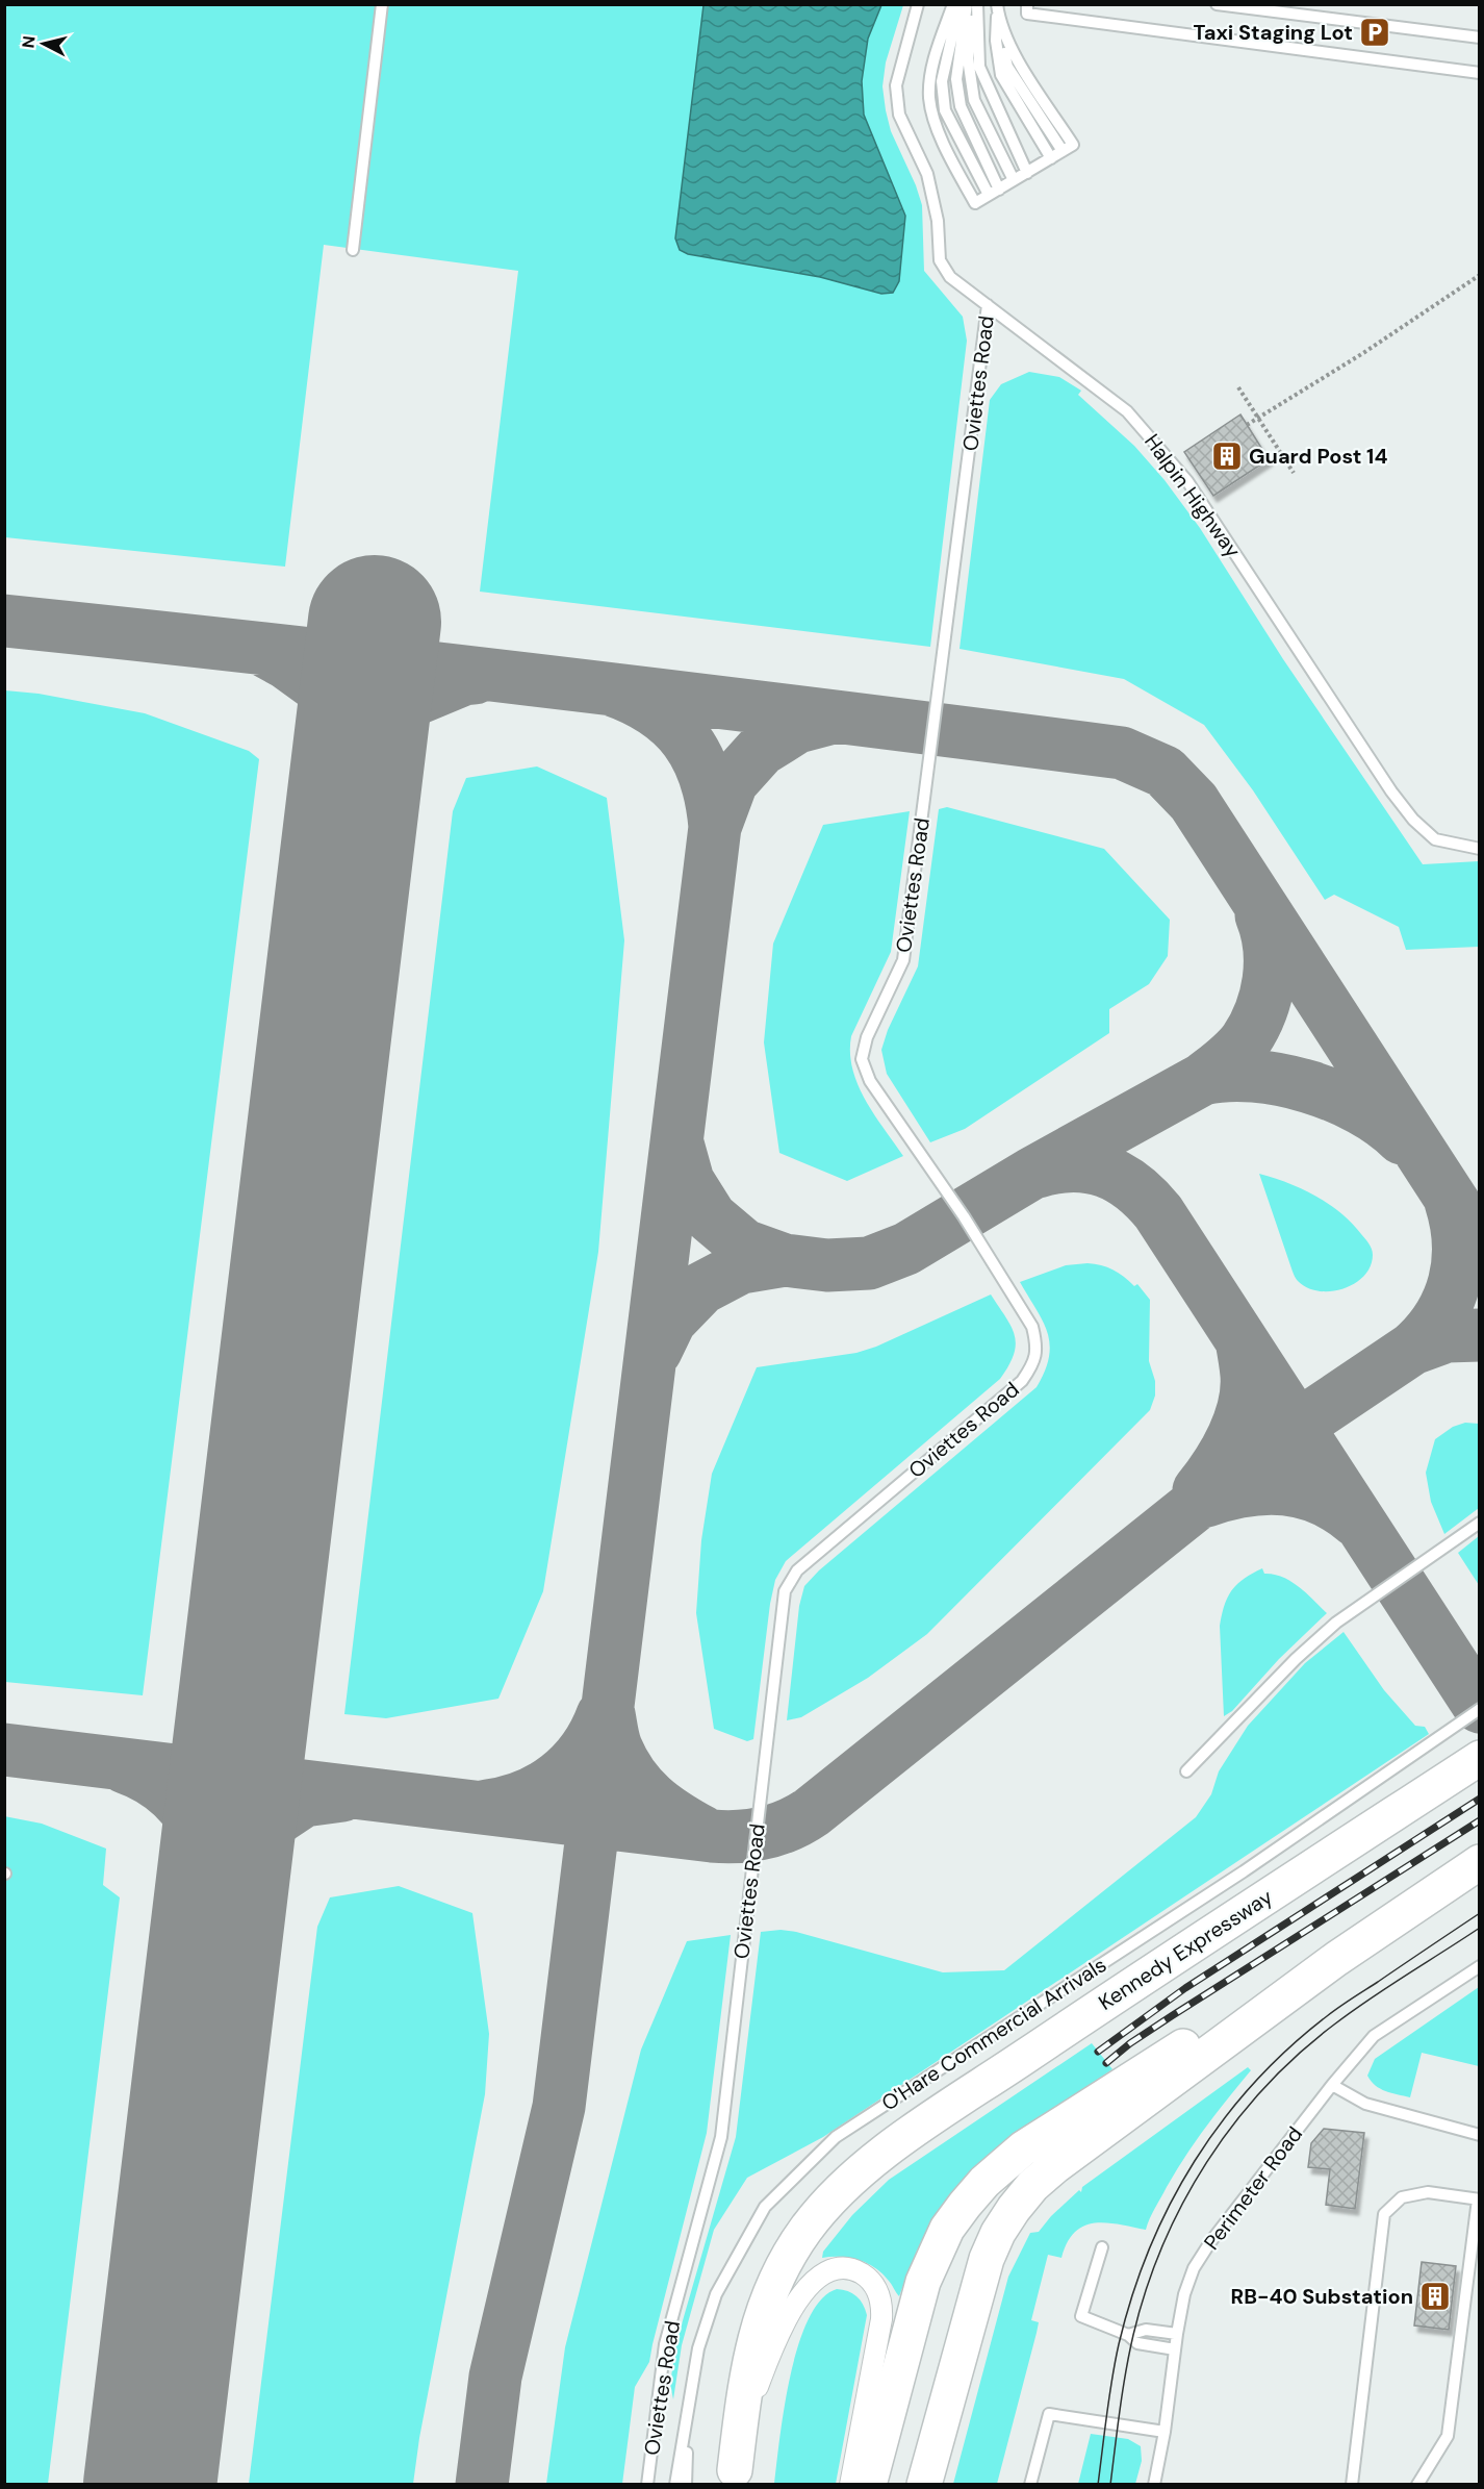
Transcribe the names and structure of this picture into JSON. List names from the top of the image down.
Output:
{
  "streets": {
    "highway": ["Kennedy Expressway"],
    "lane": [
      "Oviettes Road",
      "Halpin Highway",
      "O'Hare Commercial Arrivals",
      "Perimeter Road"
    ]
  },
  "crossings": [
    ["Oviettes Road", "Halpin Highway"]
  ],
  "places": {
    "parking": ["Taxi Staging Lot"],
    "building": ["Guard Post 14", "RB-40 Substation"]
  },
  "north": "left"
}
